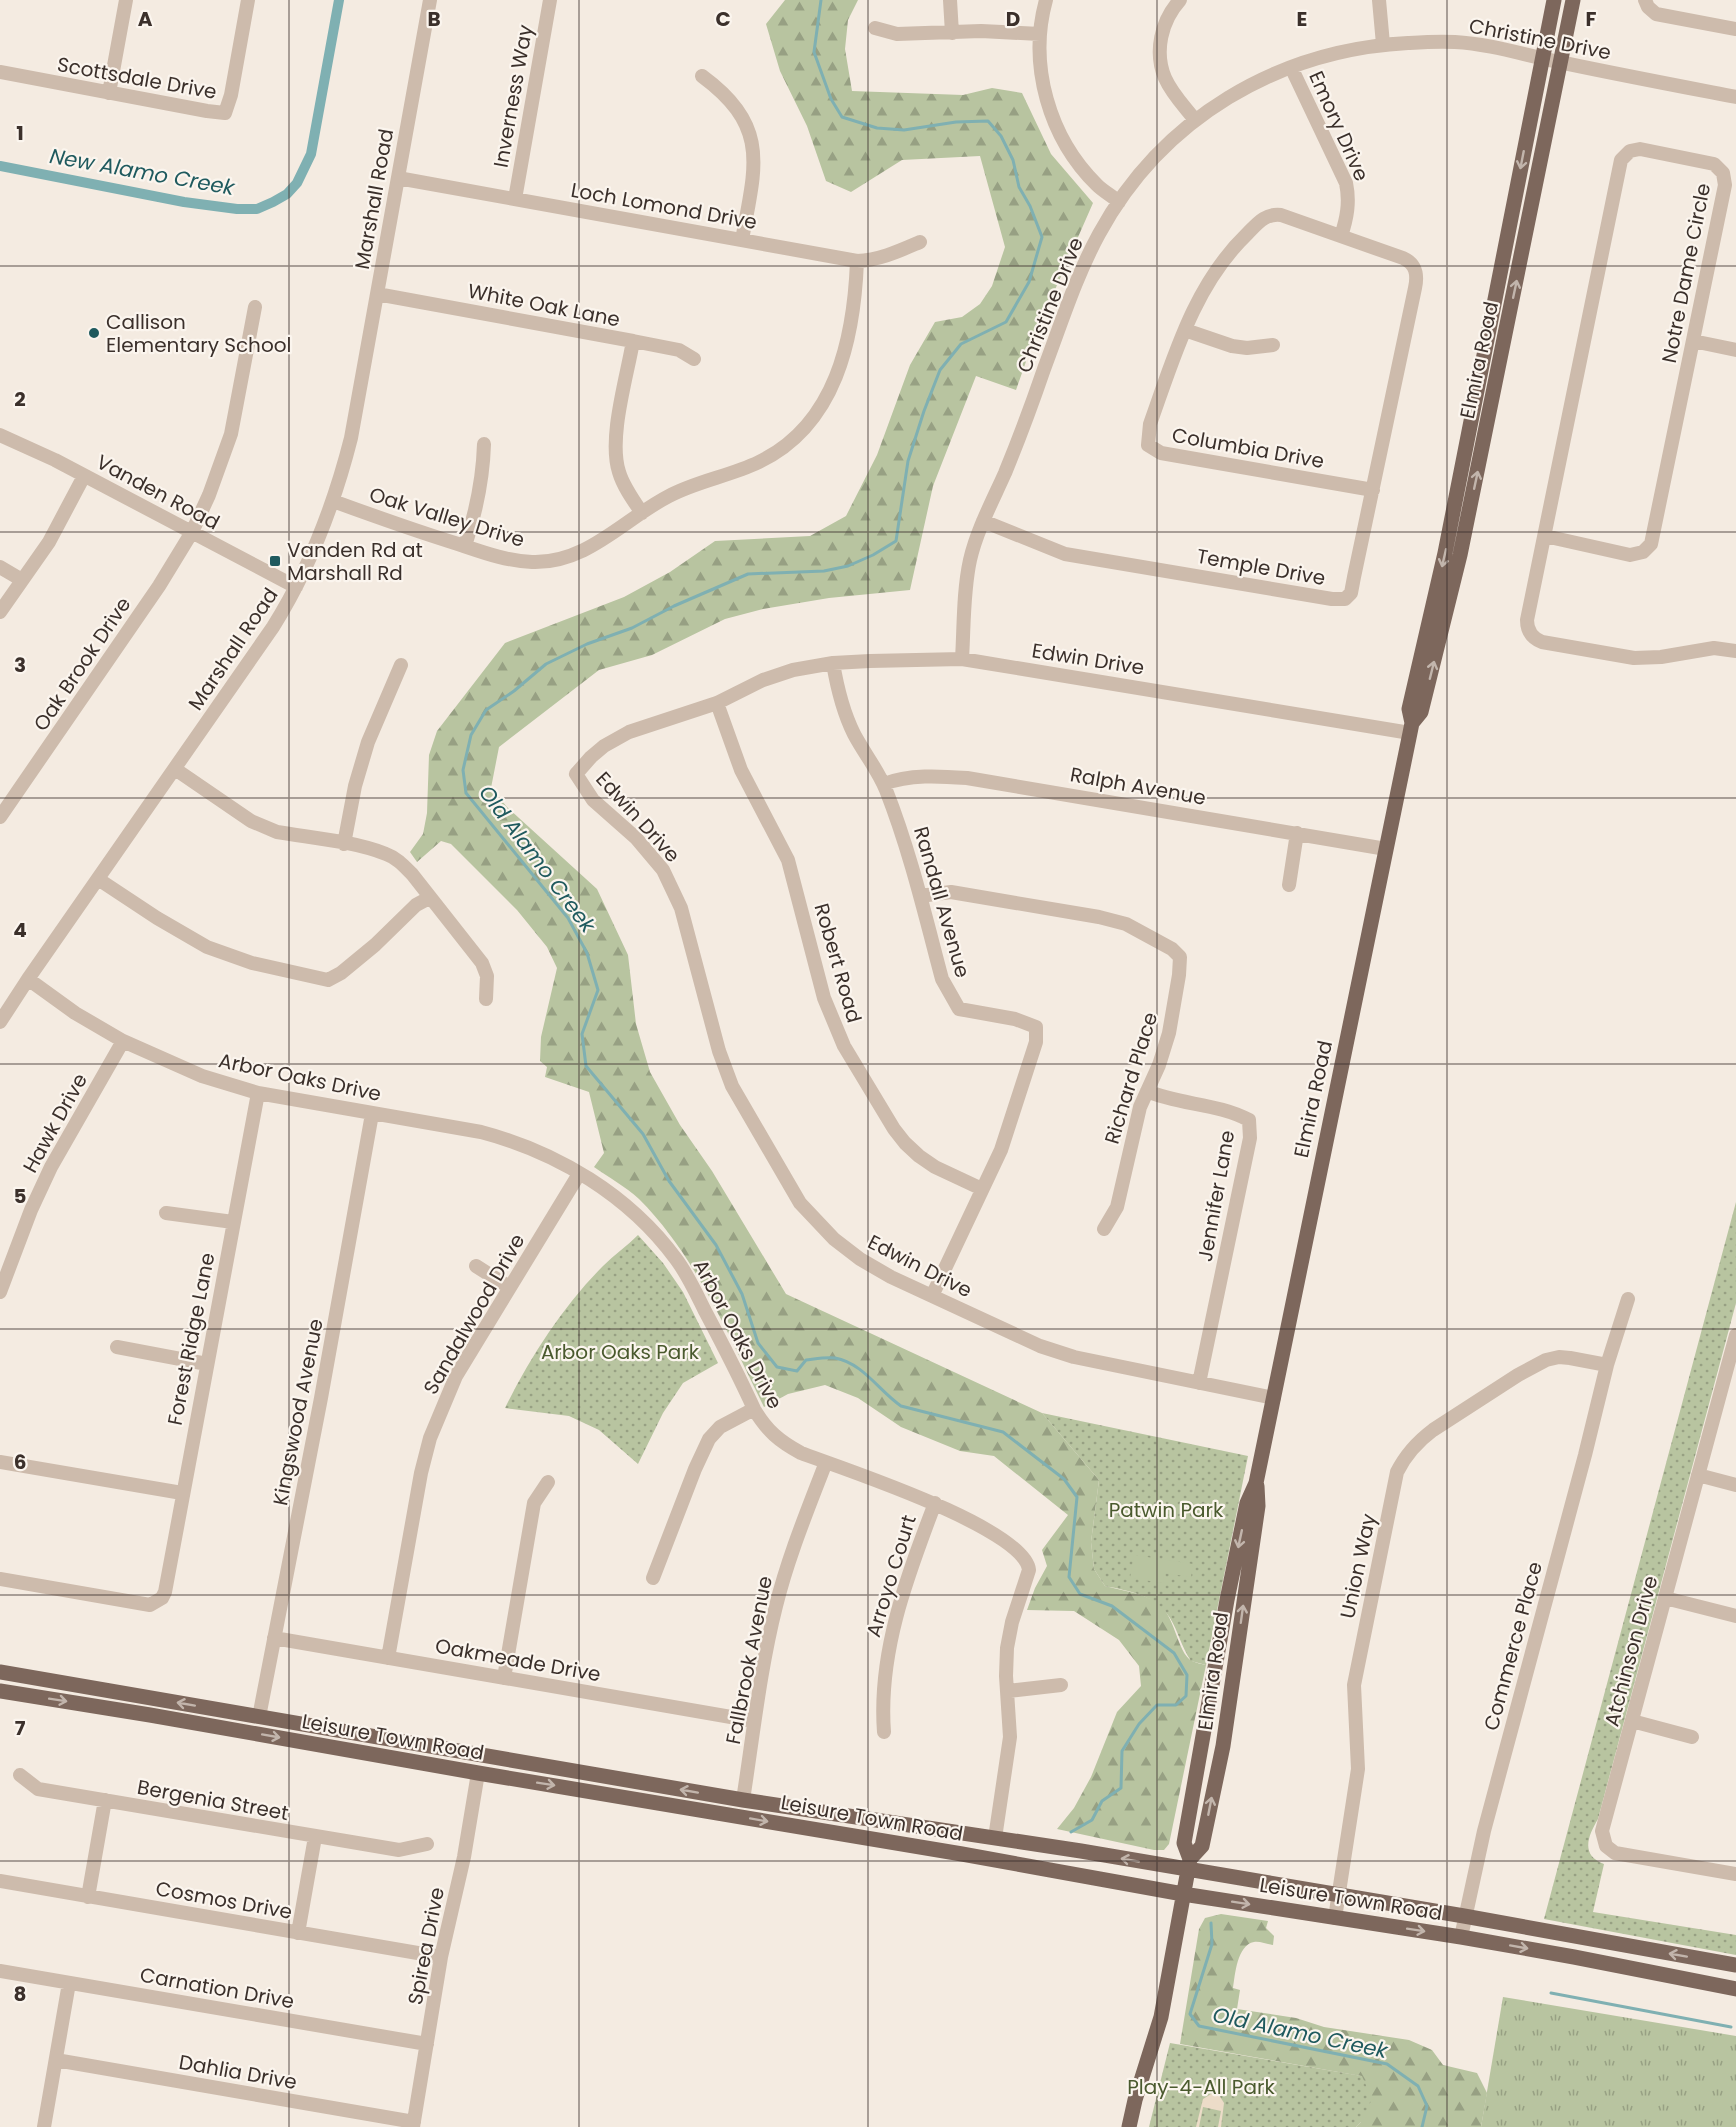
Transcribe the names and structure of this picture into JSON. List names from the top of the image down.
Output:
{
  "streets": {
    "main road": ["Elmira Road", "Leisure Town Road"],
    "street": [
      "Christine Drive",
      "Scottsdale Drive",
      "Inverness Way",
      "Emory Drive",
      "Marshall Road",
      "Loch Lomond Drive",
      "Notre Dame Circle",
      "White Oak Lane",
      "Columbia Drive",
      "Vanden Road",
      "Oak Valley Drive",
      "Temple Drive",
      "Edwin Drive",
      "Oak Brook Drive",
      "Ralph Avenue",
      "Randall Avenue",
      "Robert Road",
      "Arbor Oaks Drive",
      "Richard Place",
      "Hawk Drive",
      "Jennifer Lane",
      "Sandalwood Drive",
      "Forest Ridge Lane",
      "Kingswood Avenue",
      "Union Way",
      "Arroyo Court",
      "Commerce Place",
      "Atchinson Drive",
      "Oakmeade Drive",
      "Fallbrook Avenue",
      "Bergenia Street",
      "Cosmos Drive",
      "Spirea Drive",
      "Carnation Drive",
      "Dahlia Drive"
    ]
  },
  "crossings": [
    ["Christine Drive", "Emory Drive"],
    ["Christine Drive", "Elmira Road"],
    ["Christine Drive", "Temple Drive"],
    ["Christine Drive", "Edwin Drive"],
    ["Inverness Way", "Loch Lomond Drive"],
    ["Emory Drive", "Columbia Drive"],
    ["Marshall Road", "Loch Lomond Drive"],
    ["Marshall Road", "White Oak Lane"],
    ["Marshall Road", "Vanden Road"],
    ["Marshall Road", "Oak Valley Drive"],
    ["Marshall Road", "Arbor Oaks Drive"],
    ["Loch Lomond Drive", "Oak Valley Drive"],
    ["White Oak Lane", "Oak Valley Drive"],
    ["Elmira Road", "Edwin Drive"],
    ["Elmira Road", "Ralph Avenue"],
    ["Elmira Road", "Leisure Town Road"],
    ["Columbia Drive", "Temple Drive"],
    ["Vanden Road", "Oak Brook Drive"],
    ["Edwin Drive", "Randall Avenue"],
    ["Edwin Drive", "Robert Road"],
    ["Edwin Drive", "Jennifer Lane"],
    ["Ralph Avenue", "Randall Avenue"],
    ["Randall Avenue", "Robert Road"],
    ["Randall Avenue", "Richard Place"],
    ["Arbor Oaks Drive", "Hawk Drive"],
    ["Arbor Oaks Drive", "Sandalwood Drive"],
    ["Arbor Oaks Drive", "Forest Ridge Lane"],
    ["Arbor Oaks Drive", "Kingswood Avenue"],
    ["Arbor Oaks Drive", "Arroyo Court"],
    ["Arbor Oaks Drive", "Fallbrook Avenue"],
    ["Arbor Oaks Drive", "Leisure Town Road"],
    ["Richard Place", "Jennifer Lane"],
    ["Sandalwood Drive", "Oakmeade Drive"],
    ["Kingswood Avenue", "Oakmeade Drive"],
    ["Kingswood Avenue", "Leisure Town Road"],
    ["Union Way", "Commerce Place"],
    ["Union Way", "Leisure Town Road"],
    ["Commerce Place", "Leisure Town Road"],
    ["Oakmeade Drive", "Fallbrook Avenue"],
    ["Fallbrook Avenue", "Leisure Town Road"],
    ["Leisure Town Road", "Spirea Drive"],
    ["Cosmos Drive", "Spirea Drive"],
    ["Spirea Drive", "Carnation Drive"],
    ["Spirea Drive", "Dahlia Drive"]
  ],
  "water": ["New Alamo Creek", "Old Alamo Creek"],
  "parks": ["Arbor Oaks Park", "Patwin Park", "Play-4-All Park"],
  "places": {
    "other": ["Callison Elementary School"],
    "transit": ["Vanden Rd at Marshall Rd"]
  },
  "grid": {
    "columns": [
      "A",
      "B",
      "C",
      "D",
      "E",
      "F"
    ],
    "rows": [
      "1",
      "2",
      "3",
      "4",
      "5",
      "6",
      "7",
      "8"
    ]
  }
}
